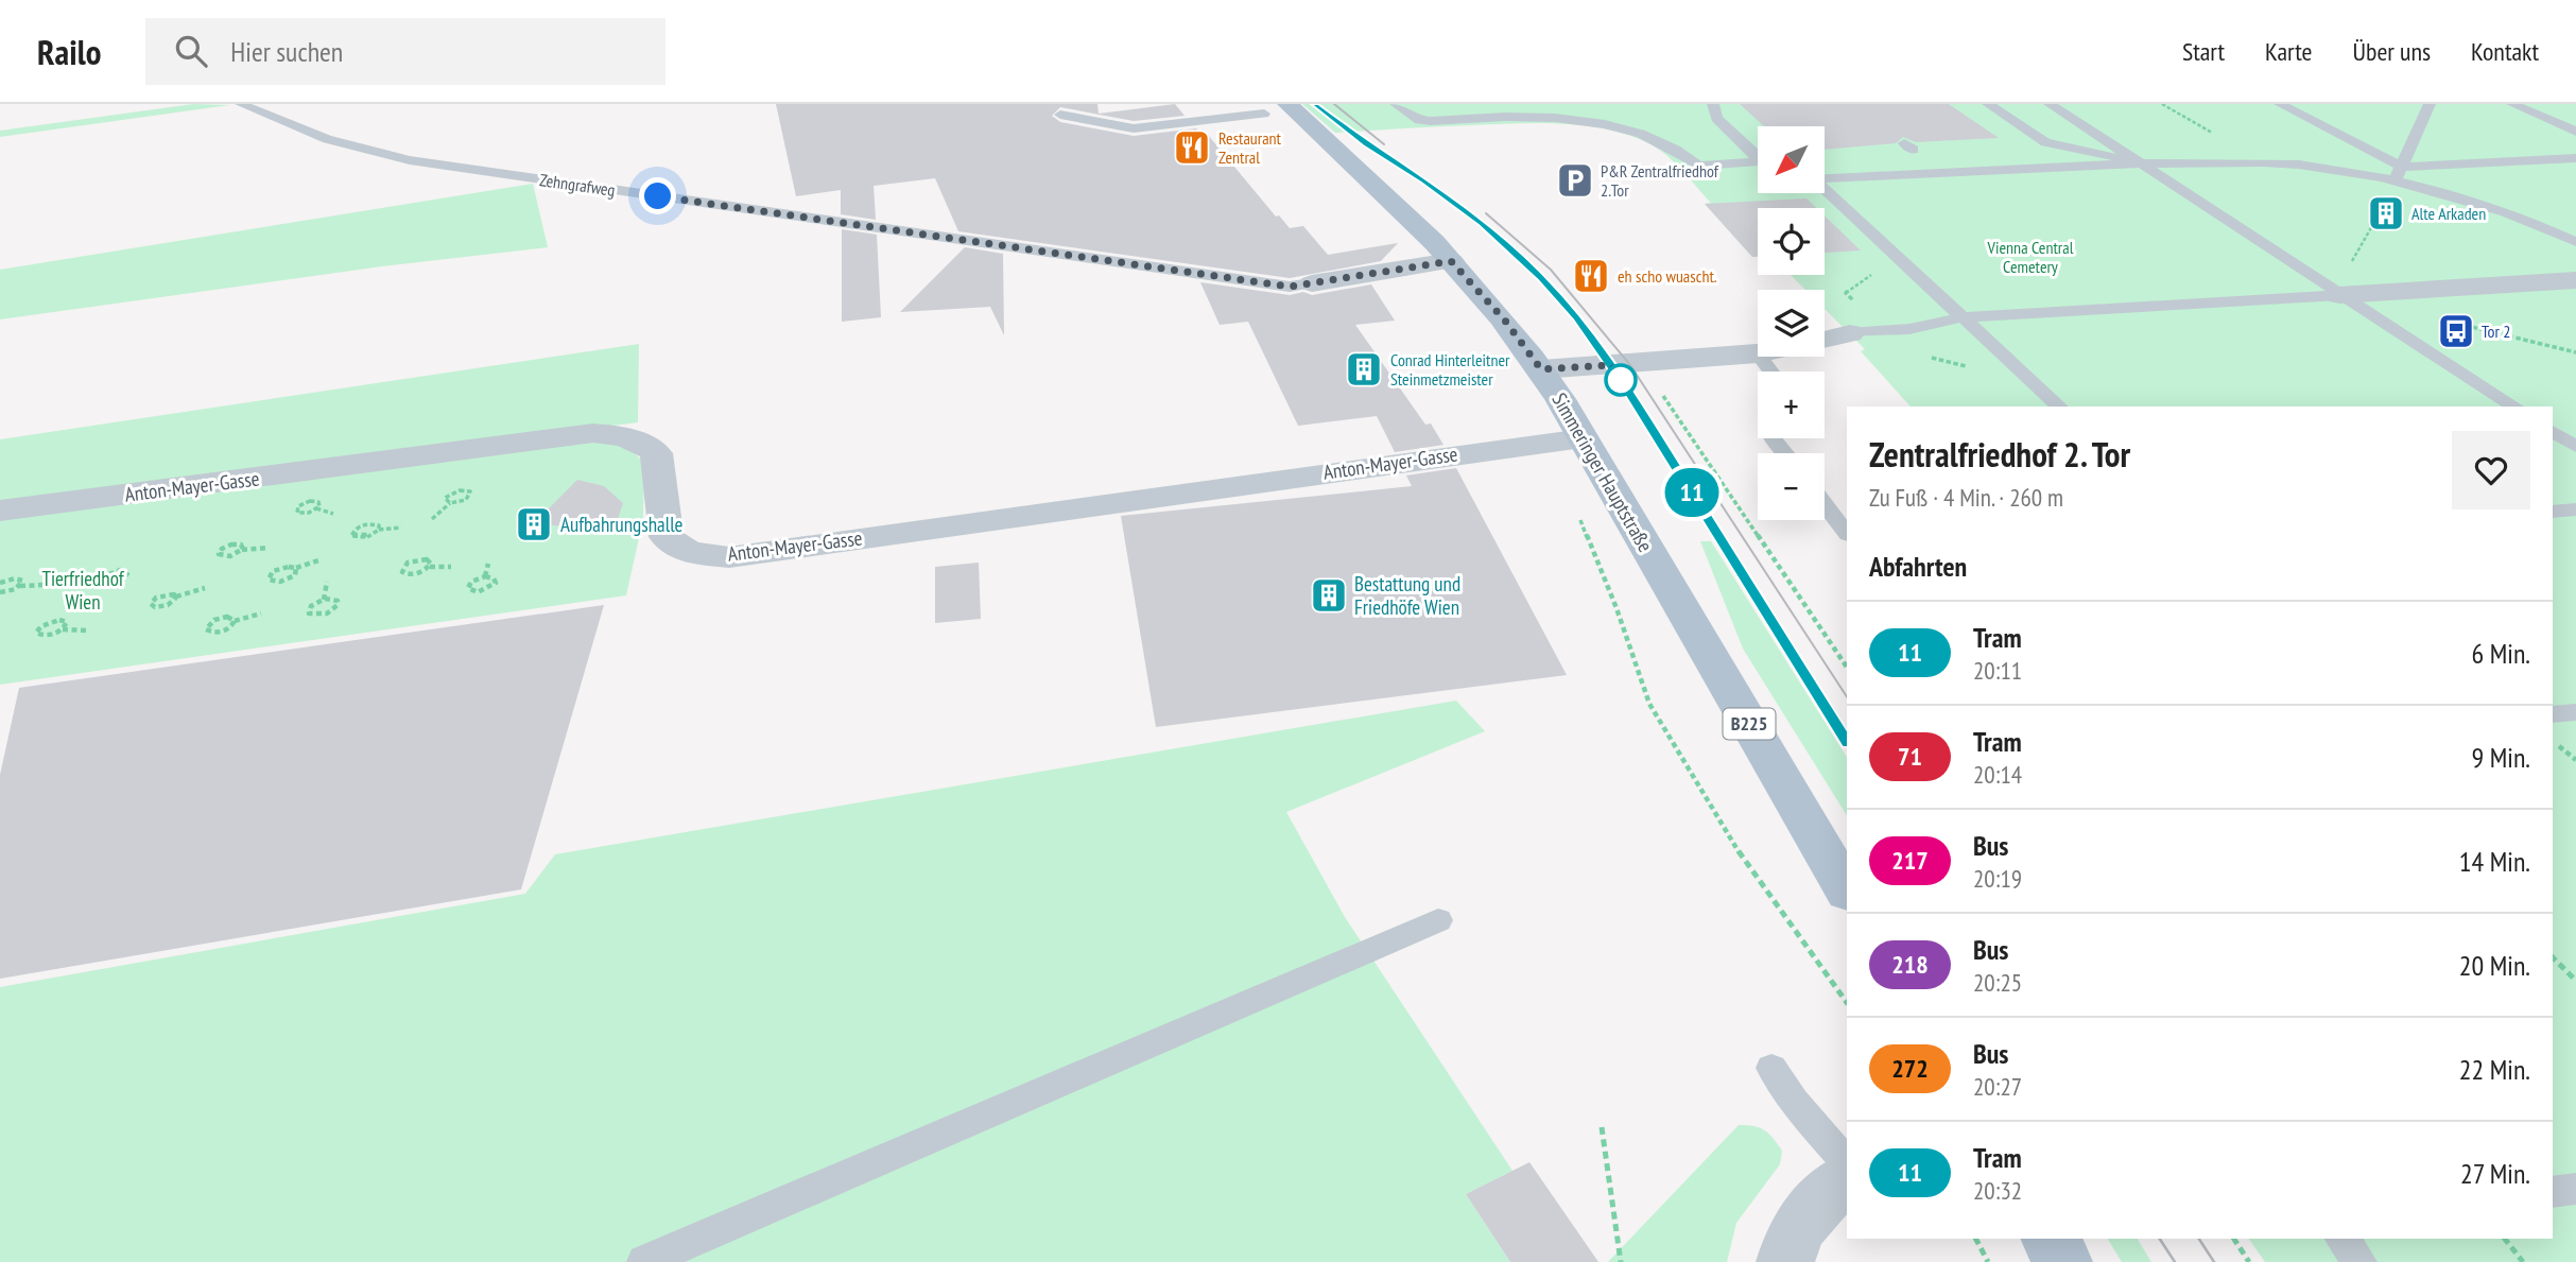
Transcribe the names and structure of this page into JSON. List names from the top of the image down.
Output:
{
  "streets": {
    "main road": ["Simmeringer Hauptstraße", "B225"],
    "street": ["Zehngrafweg", "Anton-Mayer-Gasse"]
  },
  "crossings": [
    ["Zehngrafweg", "Simmeringer Hauptstraße"],
    ["Anton-Mayer-Gasse", "Simmeringer Hauptstraße"]
  ],
  "parks": ["Vienna Central Cemetery", "Tierfriedhof Wien"],
  "places": {
    "restaurant": ["Restaurant Zentral", "eh scho wuascht."],
    "parking": ["P&R Zentralfriedhof 2.Tor"],
    "building": [
      "Alte Arkaden",
      "Conrad Hinterleitner Steinmetzmeister",
      "Aufbahrungshalle",
      "Bestattung und Friedhöfe Wien"
    ],
    "bus stop": ["Tor 2"]
  },
  "lines": ["tram line 11"],
  "north": "bottom left",
  "page": {
    "header": "Railo",
    "search": "Hier suchen",
    "nav": [
      "Start",
      "Karte",
      "Über uns",
      "Kontakt"
    ],
    "on_map": "11",
    "map_buttons": ["+", "−"],
    "heading": [
      ["Zentralfriedhof 2. Tor", "Zu Fuß · 4 Min. · 260 m"],
      "Abfahrten"
    ],
    "list": [
      {
        "mark": "11",
        "name": "Tram",
        "note": "20:11",
        "value": "6 Min."
      },
      {
        "mark": "71",
        "name": "Tram",
        "note": "20:14",
        "value": "9 Min."
      },
      {
        "mark": "217",
        "name": "Bus",
        "note": "20:19",
        "value": "14 Min."
      },
      {
        "mark": "218",
        "name": "Bus",
        "note": "20:25",
        "value": "20 Min."
      },
      {
        "mark": "272",
        "name": "Bus",
        "note": "20:27",
        "value": "22 Min."
      },
      {
        "mark": "11",
        "name": "Tram",
        "note": "20:32",
        "value": "27 Min."
      }
    ]
  }
}
